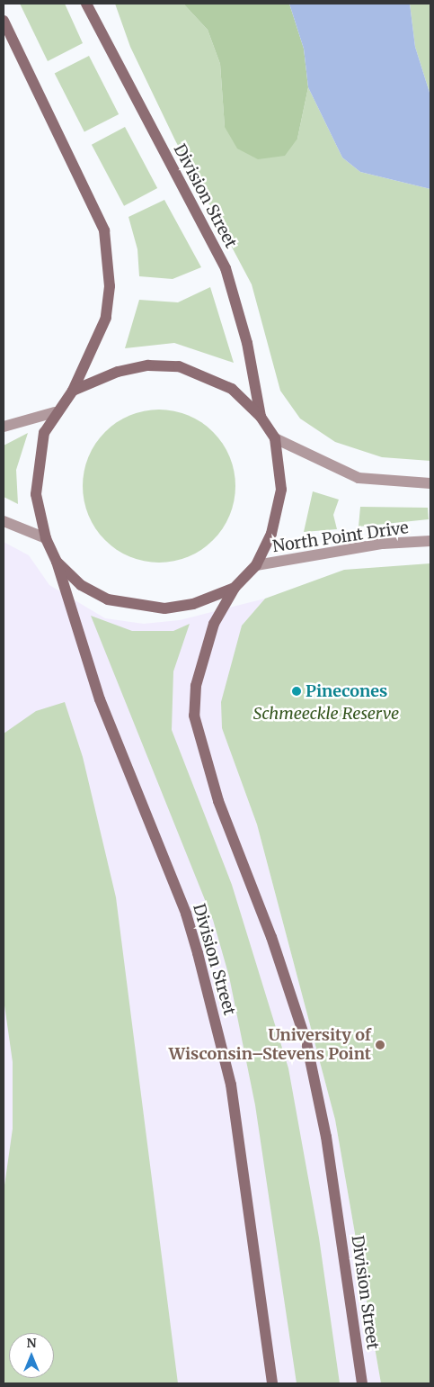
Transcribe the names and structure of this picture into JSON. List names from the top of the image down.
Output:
{
  "streets": {
    "main road": ["Division Street"],
    "street": ["North Point Drive"]
  },
  "parks": ["Schmeeckle Reserve"],
  "places": ["Pinecones", "University of Wisconsin–Stevens Point"],
  "north": "top"
}
